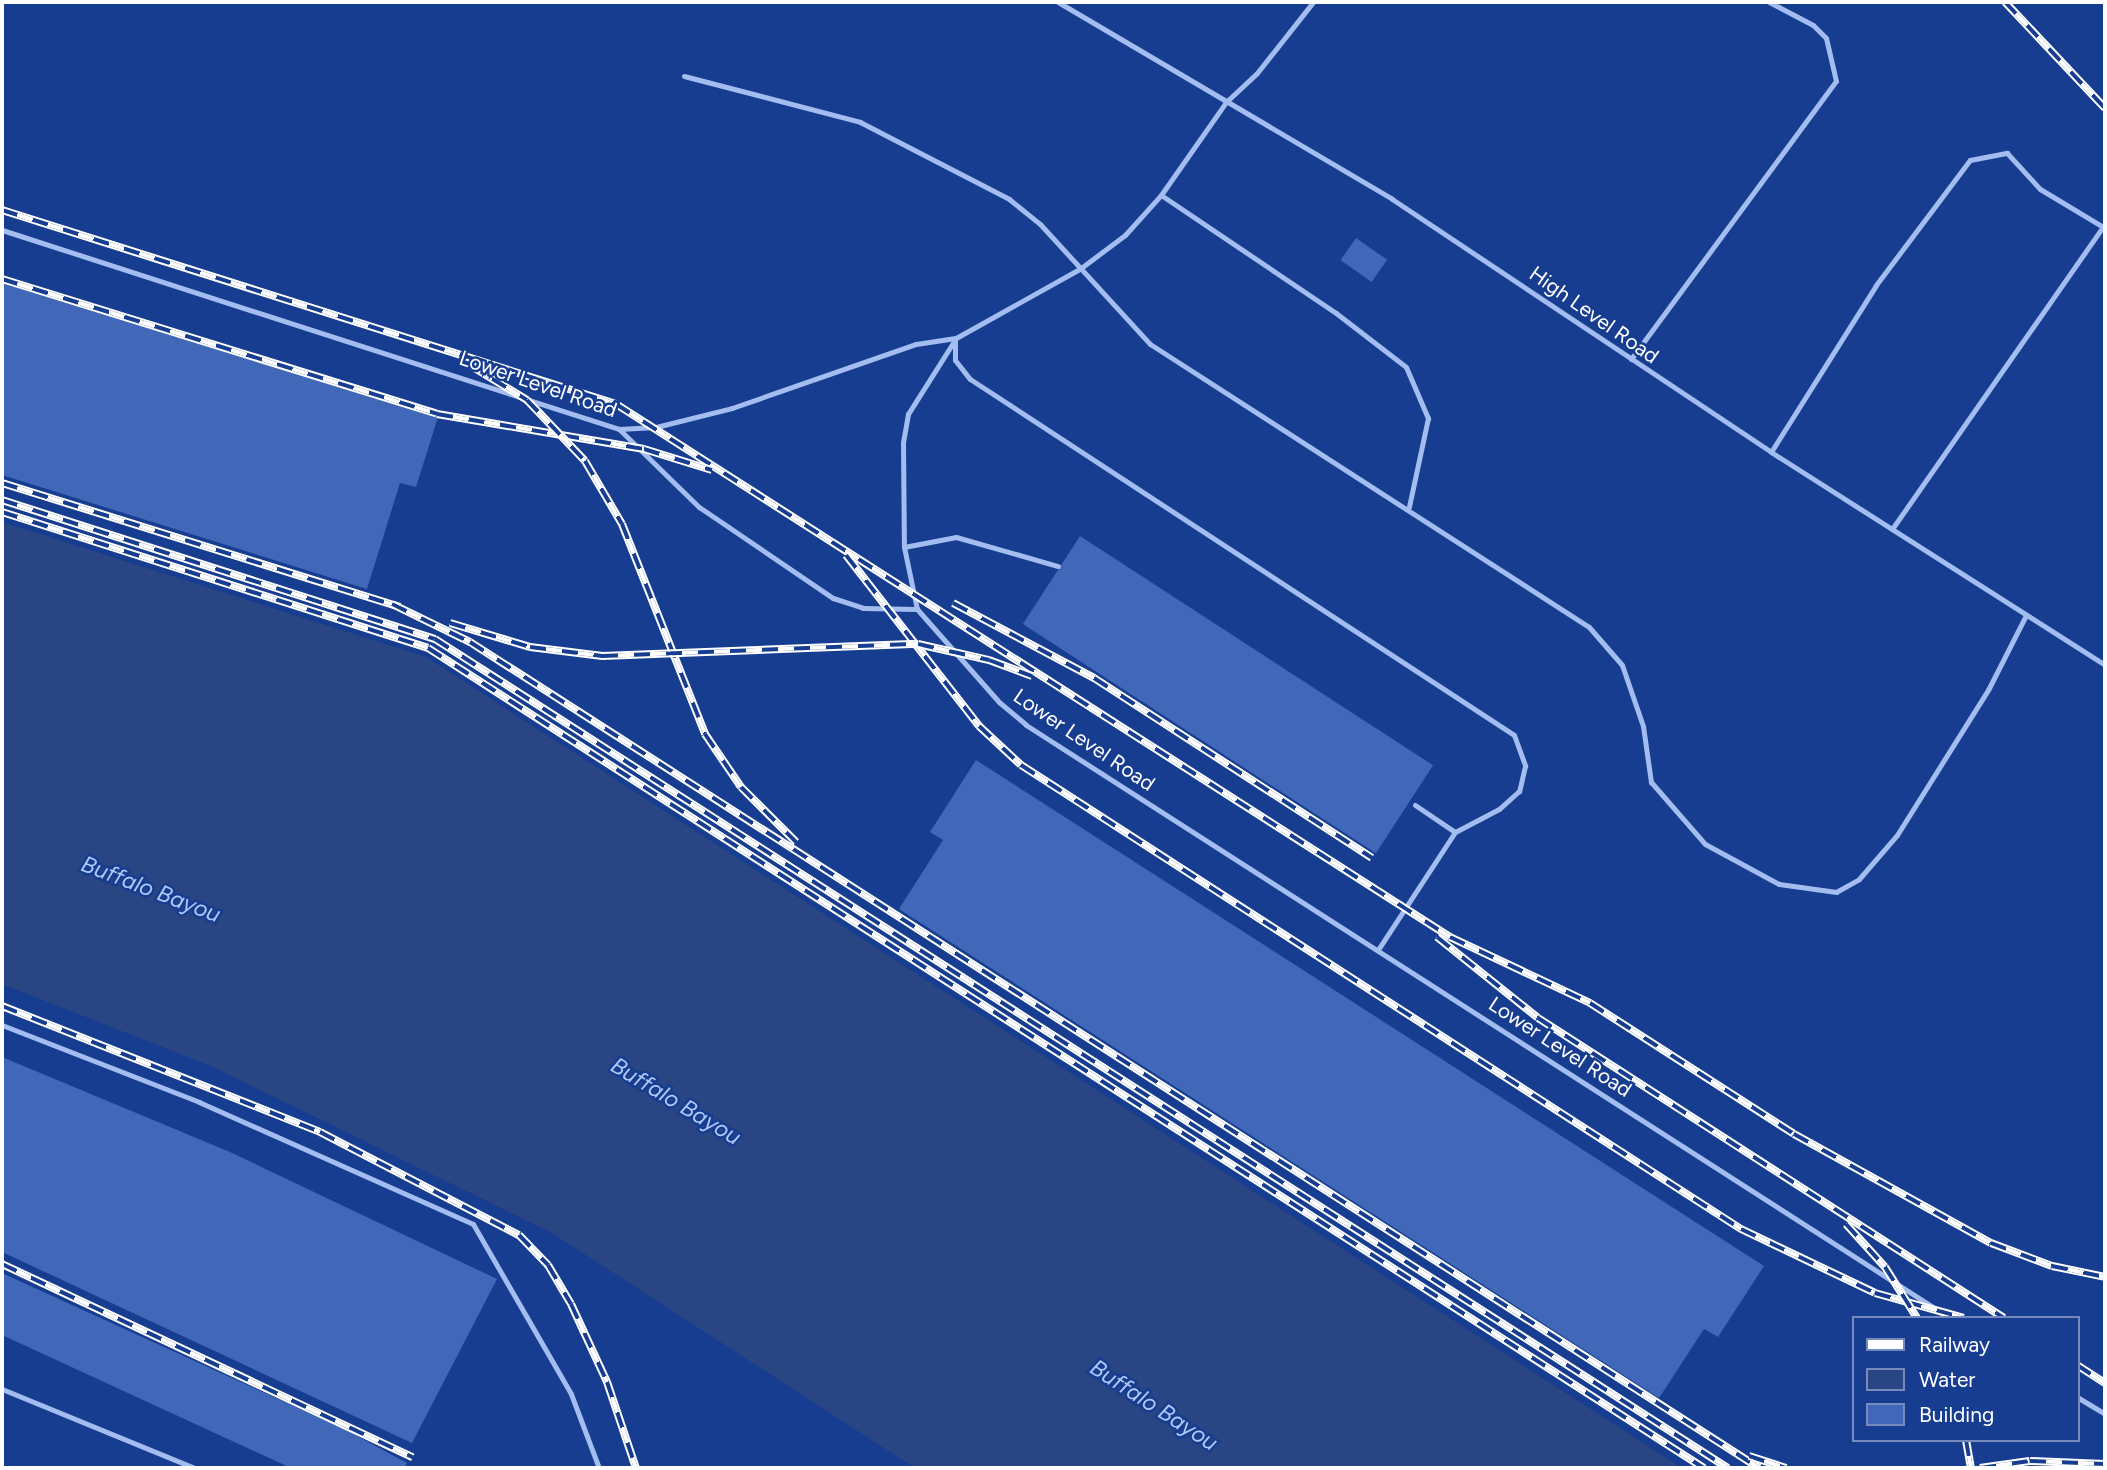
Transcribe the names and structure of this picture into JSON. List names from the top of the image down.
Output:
{
  "streets": {
    "lane": ["High Level Road", "Lower Level Road"]
  },
  "water": ["Buffalo Bayou"],
  "legend": ["Railway", "Water", "Building"]
}
